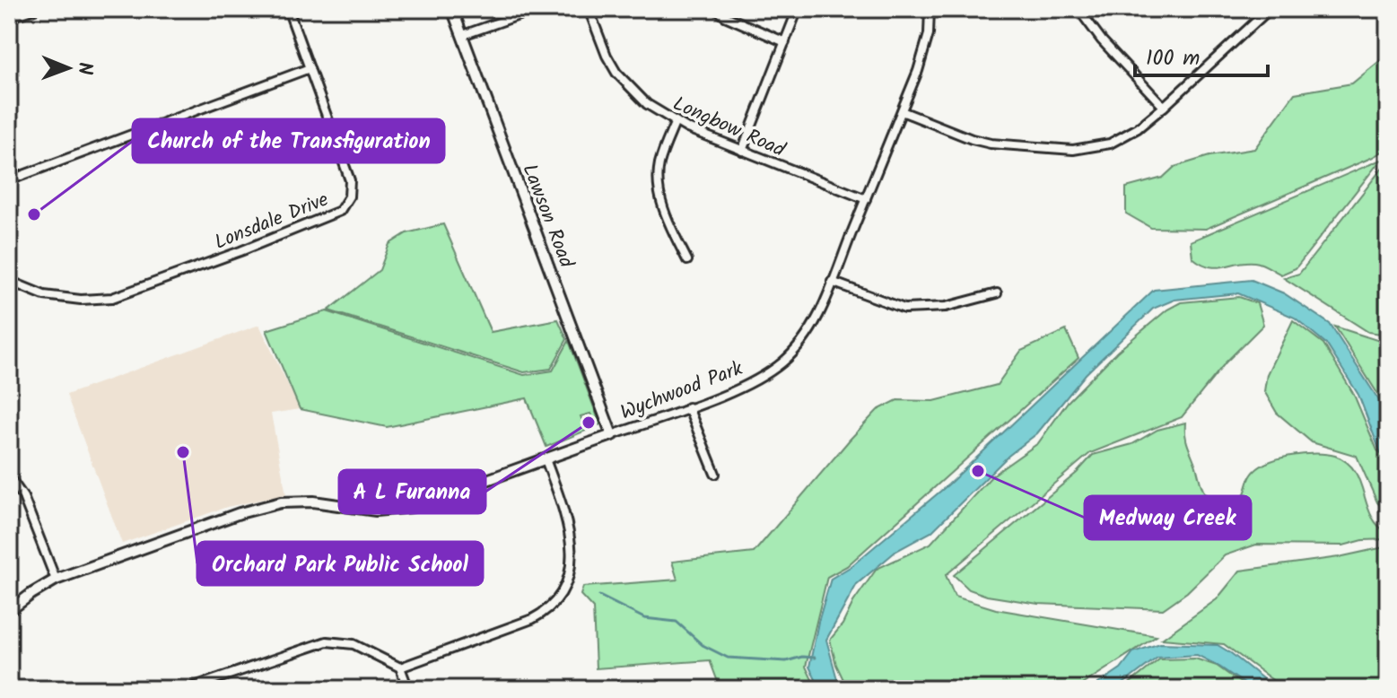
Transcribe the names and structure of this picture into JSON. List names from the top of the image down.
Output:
{
  "streets": {
    "street": [
      "Longbow Road",
      "Lawson Road",
      "Lonsdale Drive",
      "Wychwood Park"
    ]
  },
  "crossings": [
    ["Longbow Road", "Wychwood Park"],
    ["Lawson Road", "Wychwood Park"]
  ],
  "places": [
    "Church of the Transfiguration",
    "A L Furanna",
    "Orchard Park Public School",
    "Medway Creek"
  ],
  "scale_bar": "100 m",
  "north": "right"
}
